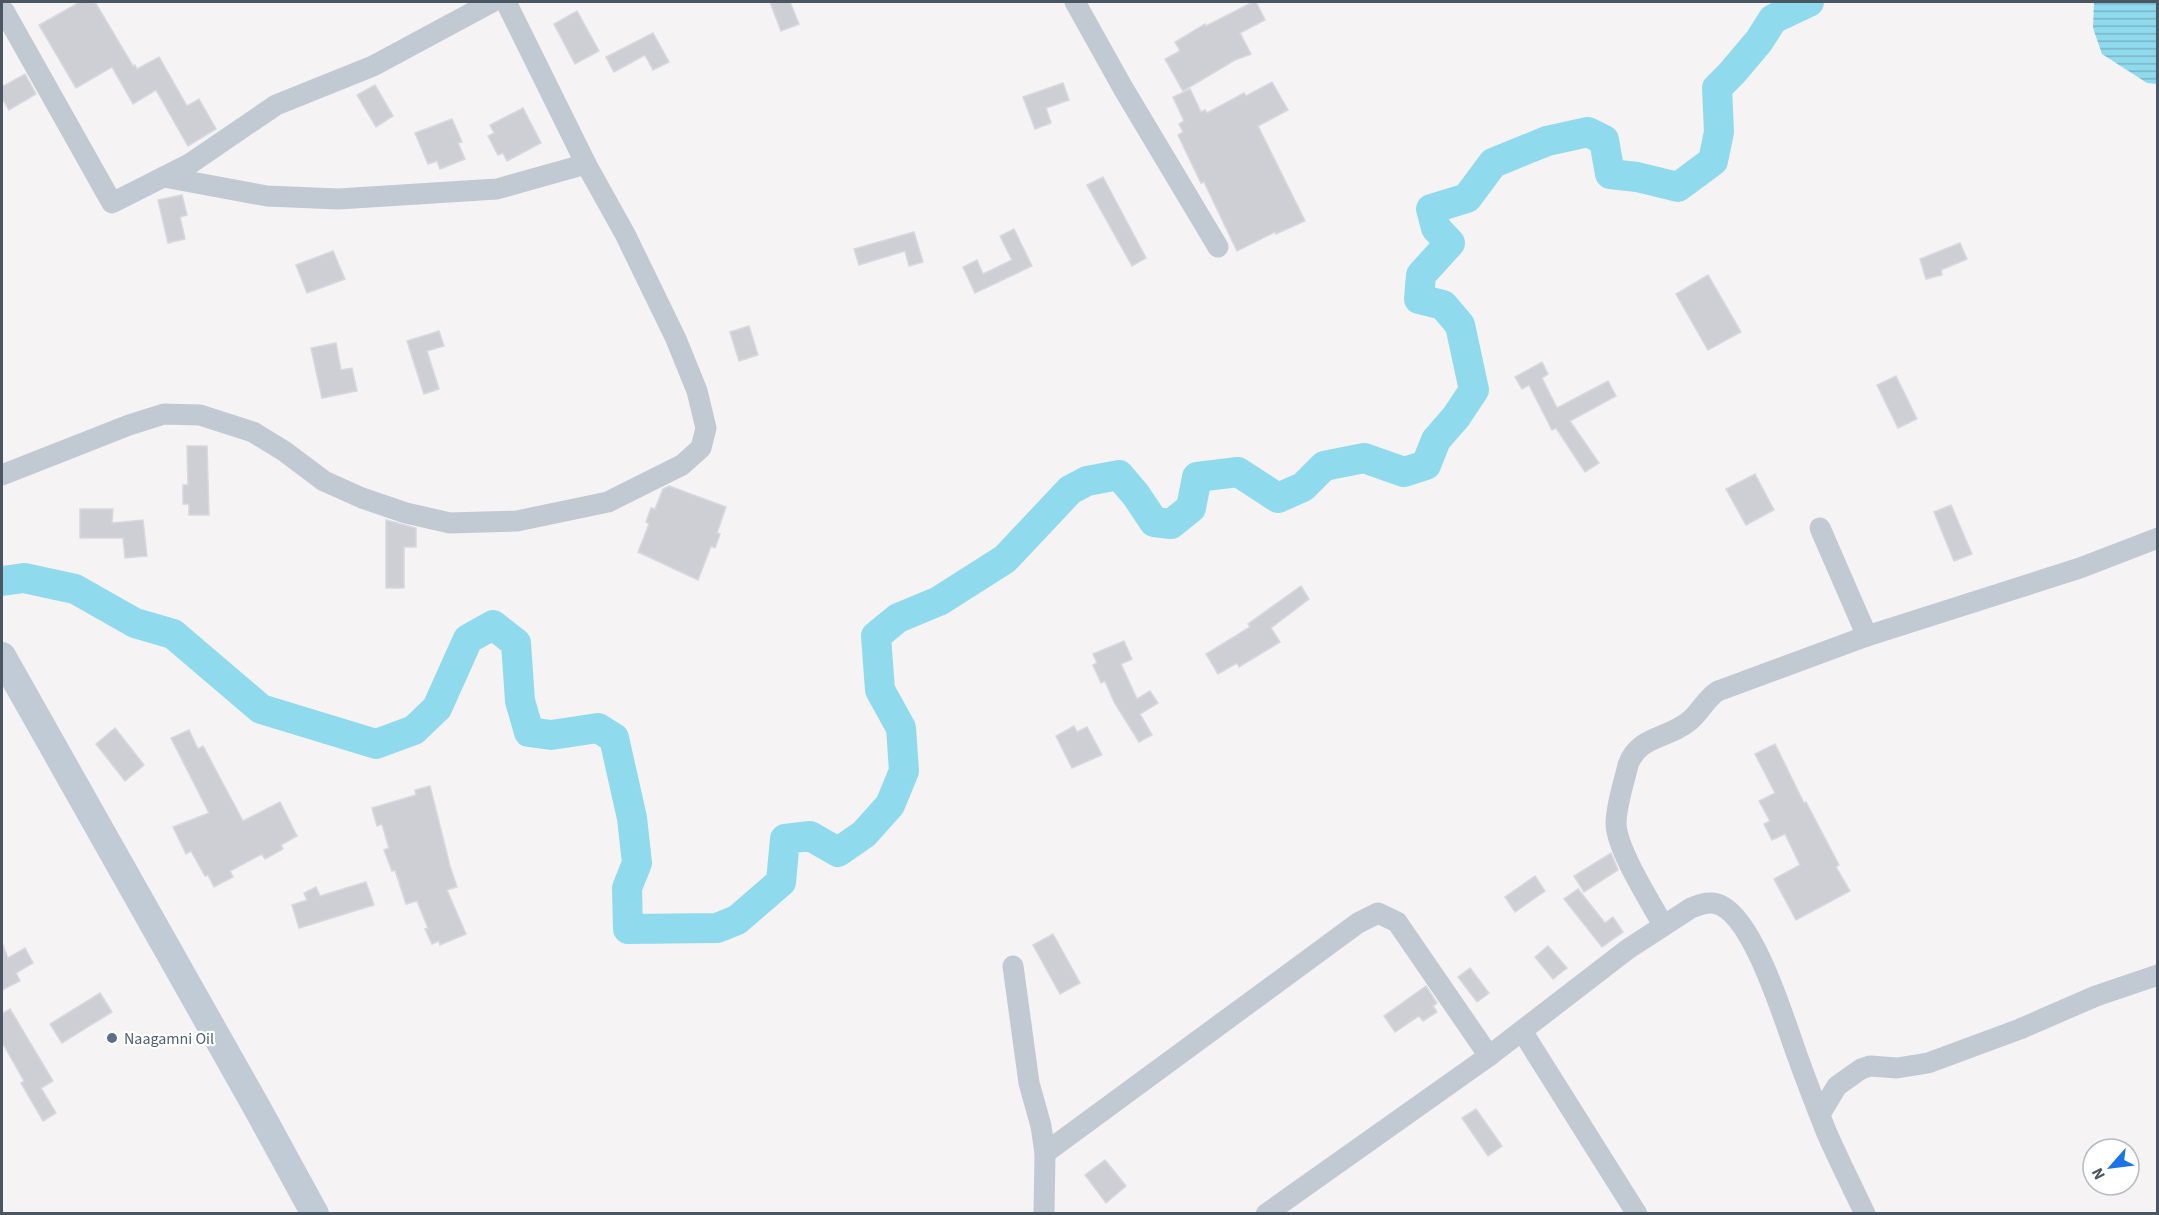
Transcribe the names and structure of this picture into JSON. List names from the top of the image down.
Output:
{
  "places": ["Naagamni Oil"],
  "north": "bottom left"
}
